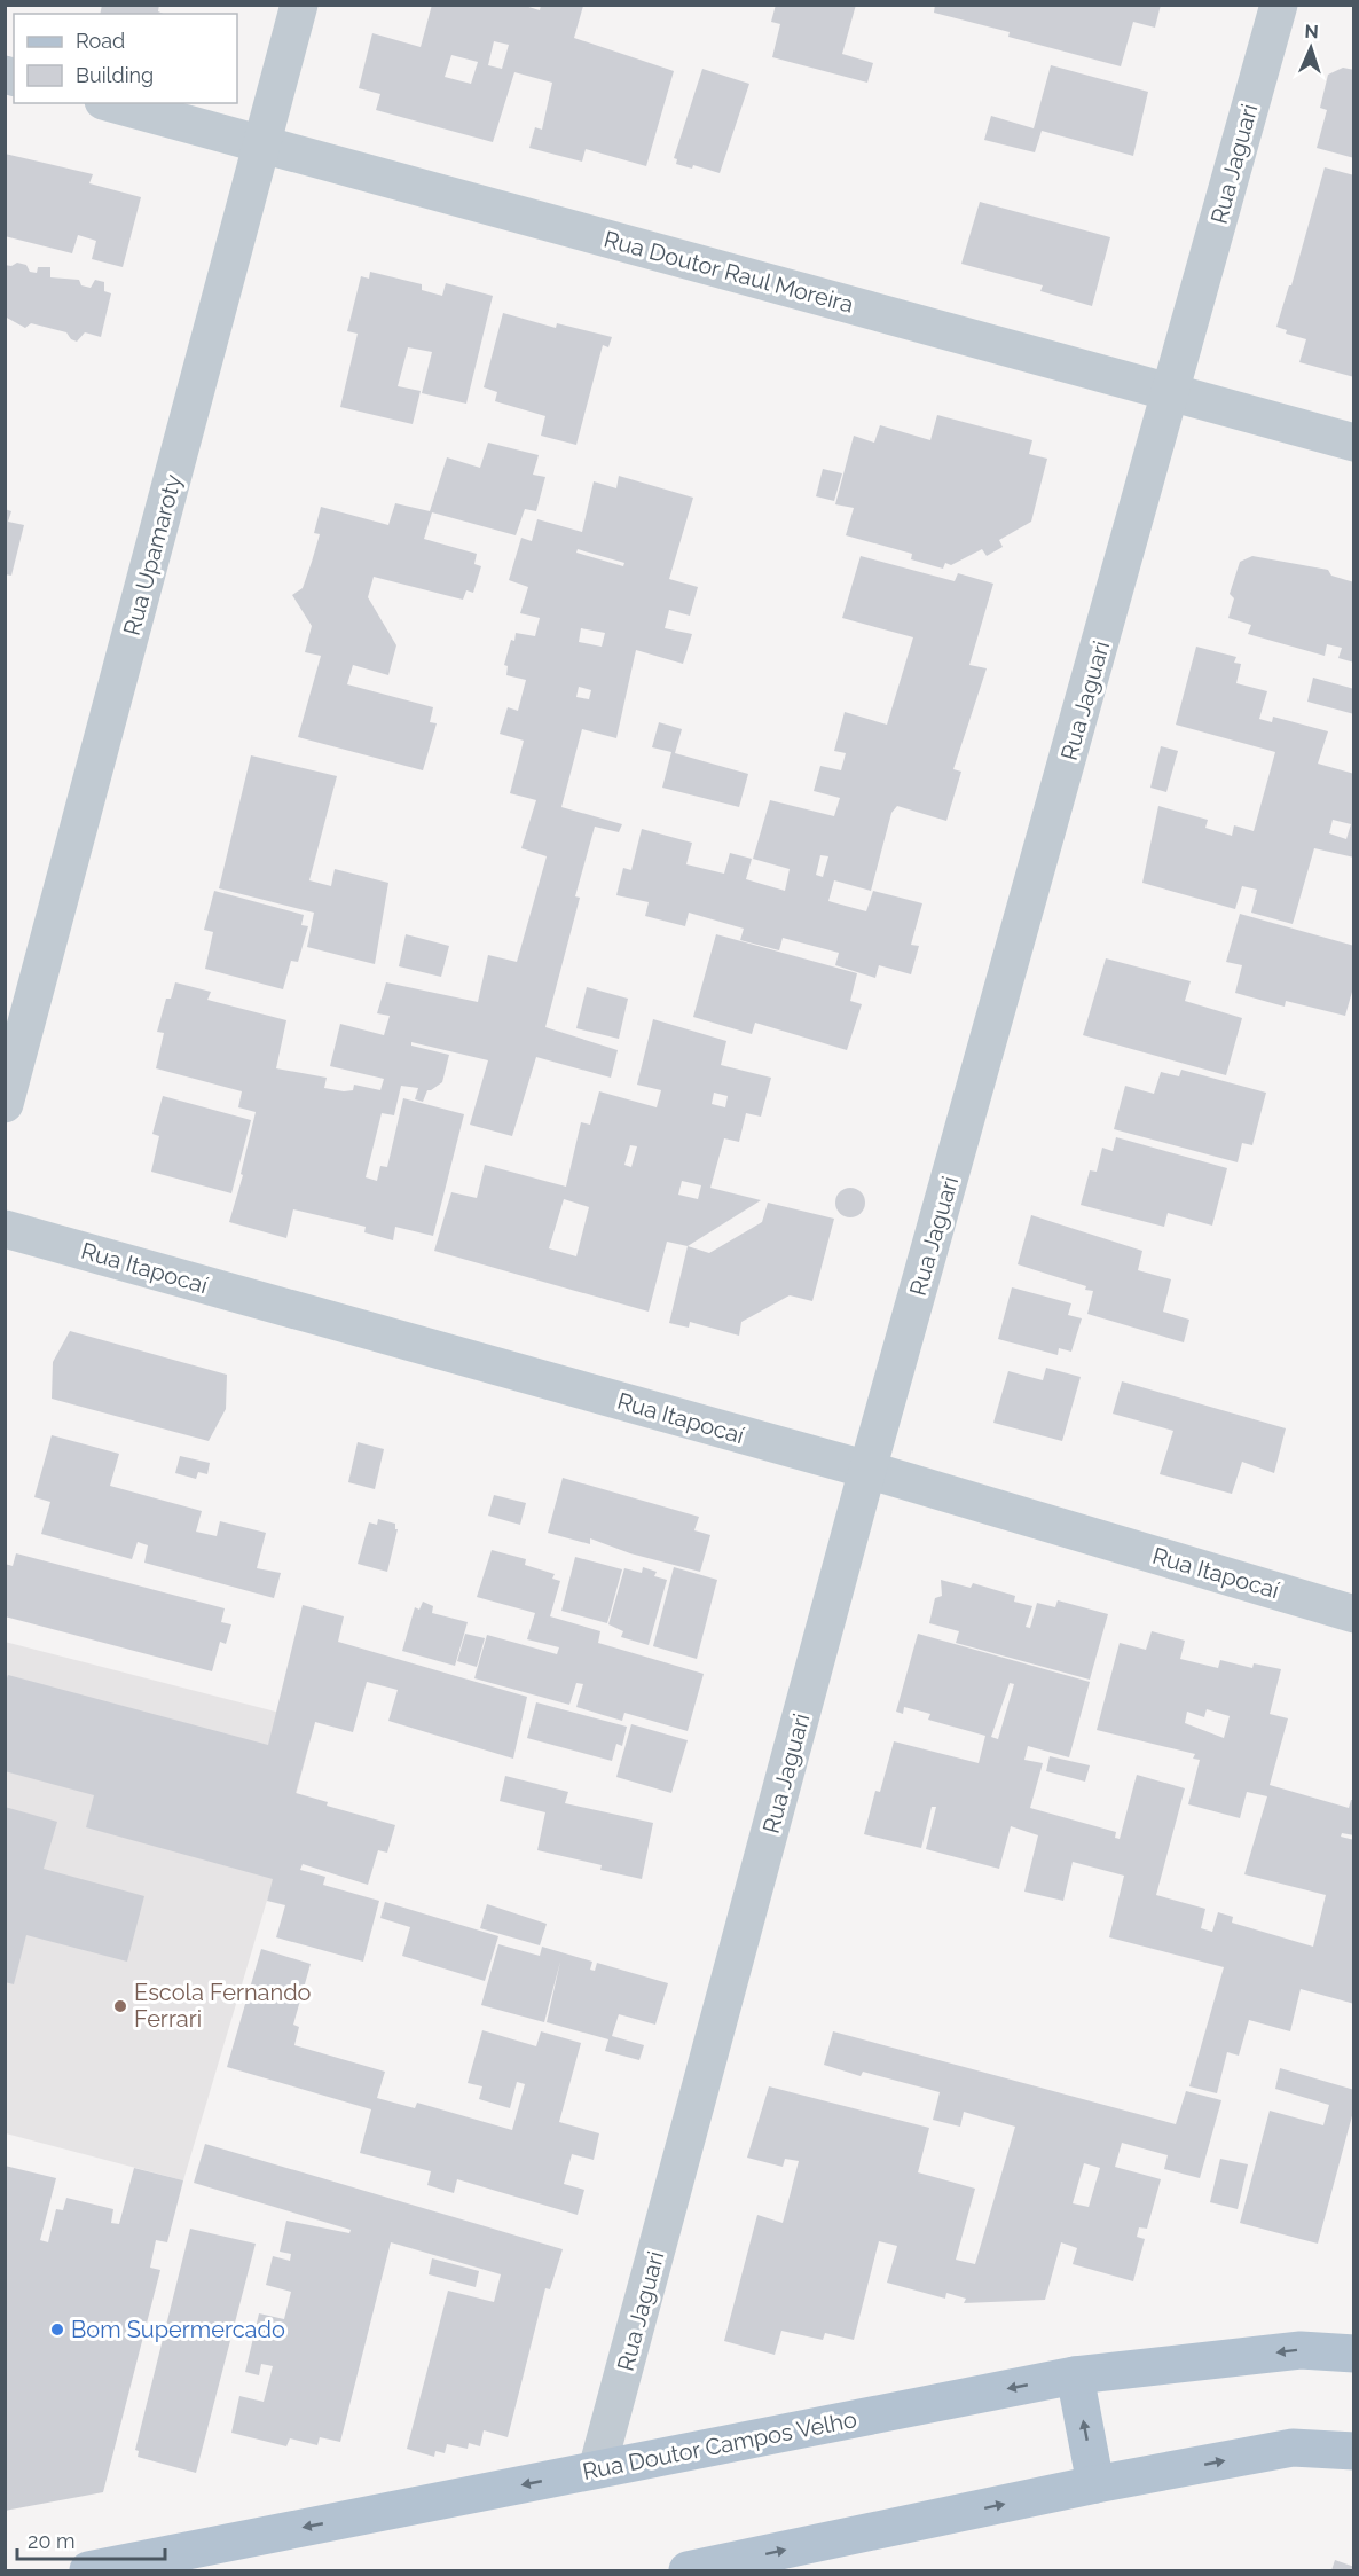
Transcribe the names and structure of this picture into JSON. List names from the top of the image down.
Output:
{
  "streets": {
    "main road": ["Rua Doutor Campos Velho"],
    "street": [
      "Rua Jaguari",
      "Rua Doutor Raul Moreira",
      "Rua Upamaroty",
      "Rua Itapocaí"
    ]
  },
  "crossings": [
    ["Rua Jaguari", "Rua Doutor Raul Moreira"],
    ["Rua Jaguari", "Rua Itapocaí"],
    ["Rua Jaguari", "Rua Doutor Campos Velho"],
    ["Rua Doutor Raul Moreira", "Rua Upamaroty"]
  ],
  "places": ["Escola Fernando Ferrari", "Bom Supermercado"],
  "legend": ["Road", "Building"],
  "scale_bar": "20 m",
  "north": "top"
}
